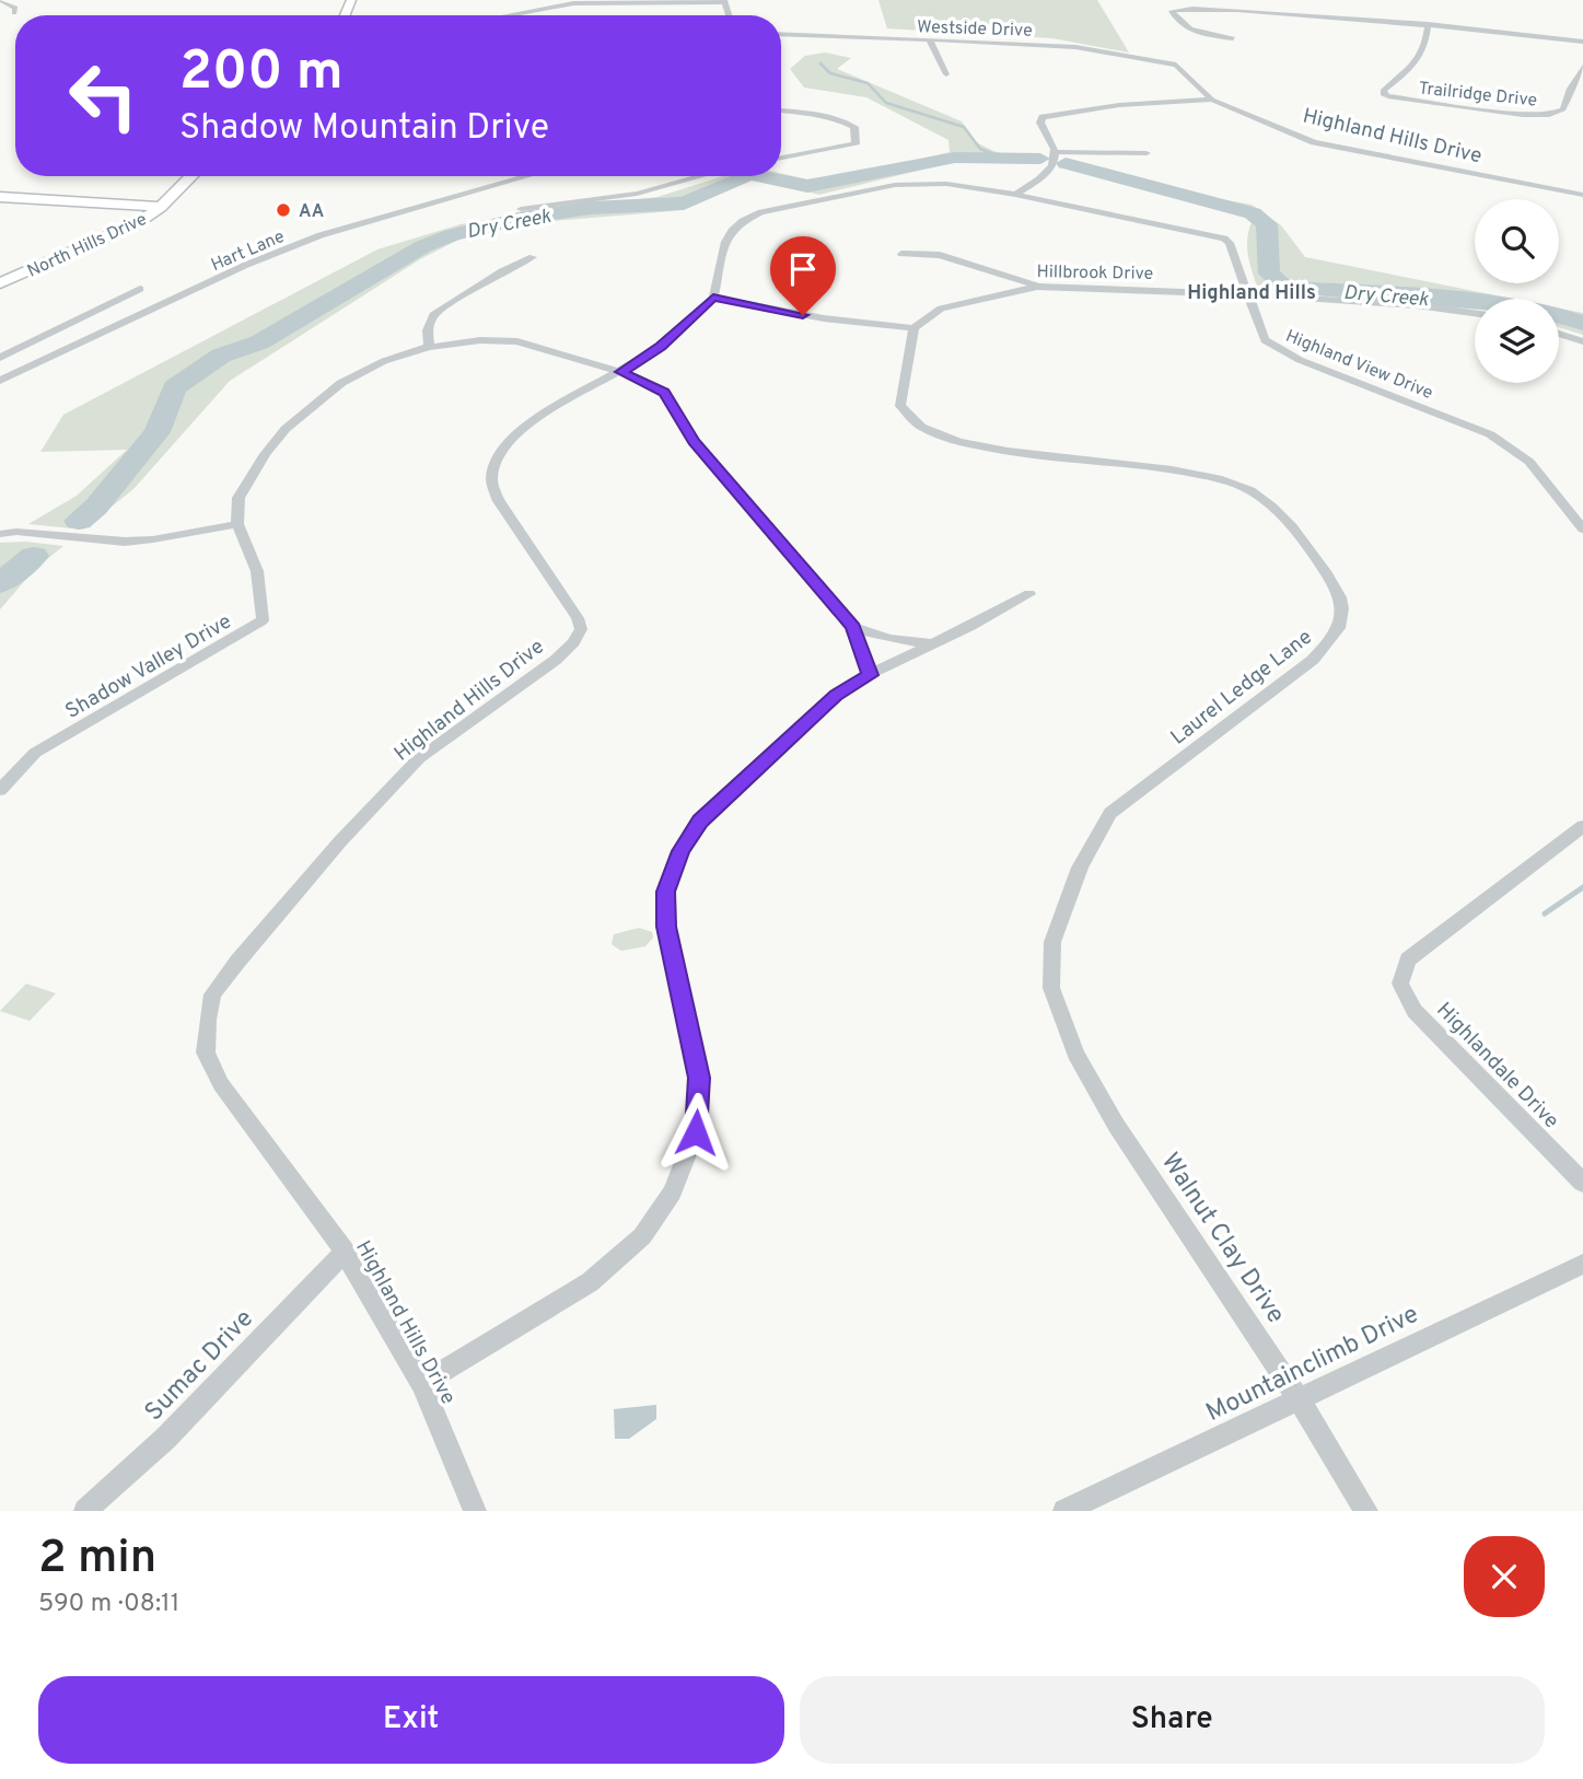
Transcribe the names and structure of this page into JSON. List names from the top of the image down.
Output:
{
  "streets": {
    "street": [
      "Westside Drive",
      "Trailridge Drive",
      "Highland Hills Drive",
      "North Hills Drive",
      "Hart Lane",
      "Hillbrook Drive",
      "Highland View Drive",
      "Shadow Valley Drive",
      "Laurel Ledge Lane",
      "Highlandale Drive",
      "Walnut Clay Drive",
      "Mountainclimb Drive",
      "Sumac Drive"
    ]
  },
  "crossings": [
    ["Westside Drive", "Highland Hills Drive"],
    ["Highland Hills Drive", "Sumac Drive"],
    ["Hillbrook Drive", "Highland View Drive"],
    ["Hillbrook Drive", "Laurel Ledge Lane"],
    ["Laurel Ledge Lane", "Walnut Clay Drive"],
    ["Walnut Clay Drive", "Mountainclimb Drive"]
  ],
  "districts": ["Highland Hills"],
  "water": ["Dry Creek"],
  "places": ["AA"],
  "page": {
    "turn": ["200 m", "Shadow Mountain Drive"],
    "heading": ["2 min", "590 m · 08:11"],
    "buttons": ["Exit", "Share"]
  }
}
